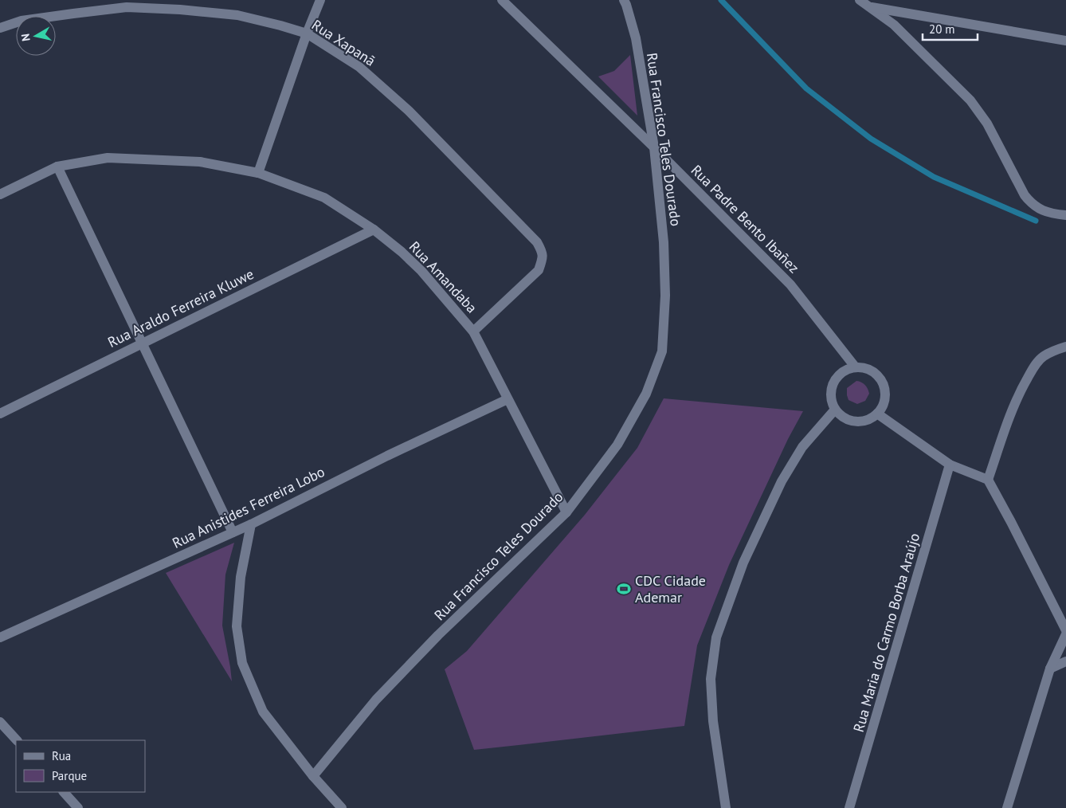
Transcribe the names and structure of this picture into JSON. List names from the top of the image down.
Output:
{
  "streets": {
    "street": [
      "Rua Xapanã",
      "Rua Francisco Teles Dourado",
      "Rua Padre Bento Ibañez",
      "Rua Amandaba",
      "Rua Araldo Ferreira Kluwe",
      "Rua Anistides Ferreira Lobo",
      "Rua Maria do Carmo Borba Araújo"
    ]
  },
  "crossings": [
    ["Rua Xapanã", "Rua Amandaba"],
    ["Rua Francisco Teles Dourado", "Rua Padre Bento Ibañez"],
    ["Rua Francisco Teles Dourado", "Rua Amandaba"],
    ["Rua Amandaba", "Rua Araldo Ferreira Kluwe"],
    ["Rua Amandaba", "Rua Anistides Ferreira Lobo"]
  ],
  "places": {
    "sports": ["CDC Cidade Ademar"]
  },
  "legend": ["Rua", "Parque"],
  "scale_bar": "20 m",
  "north": "left"
}
